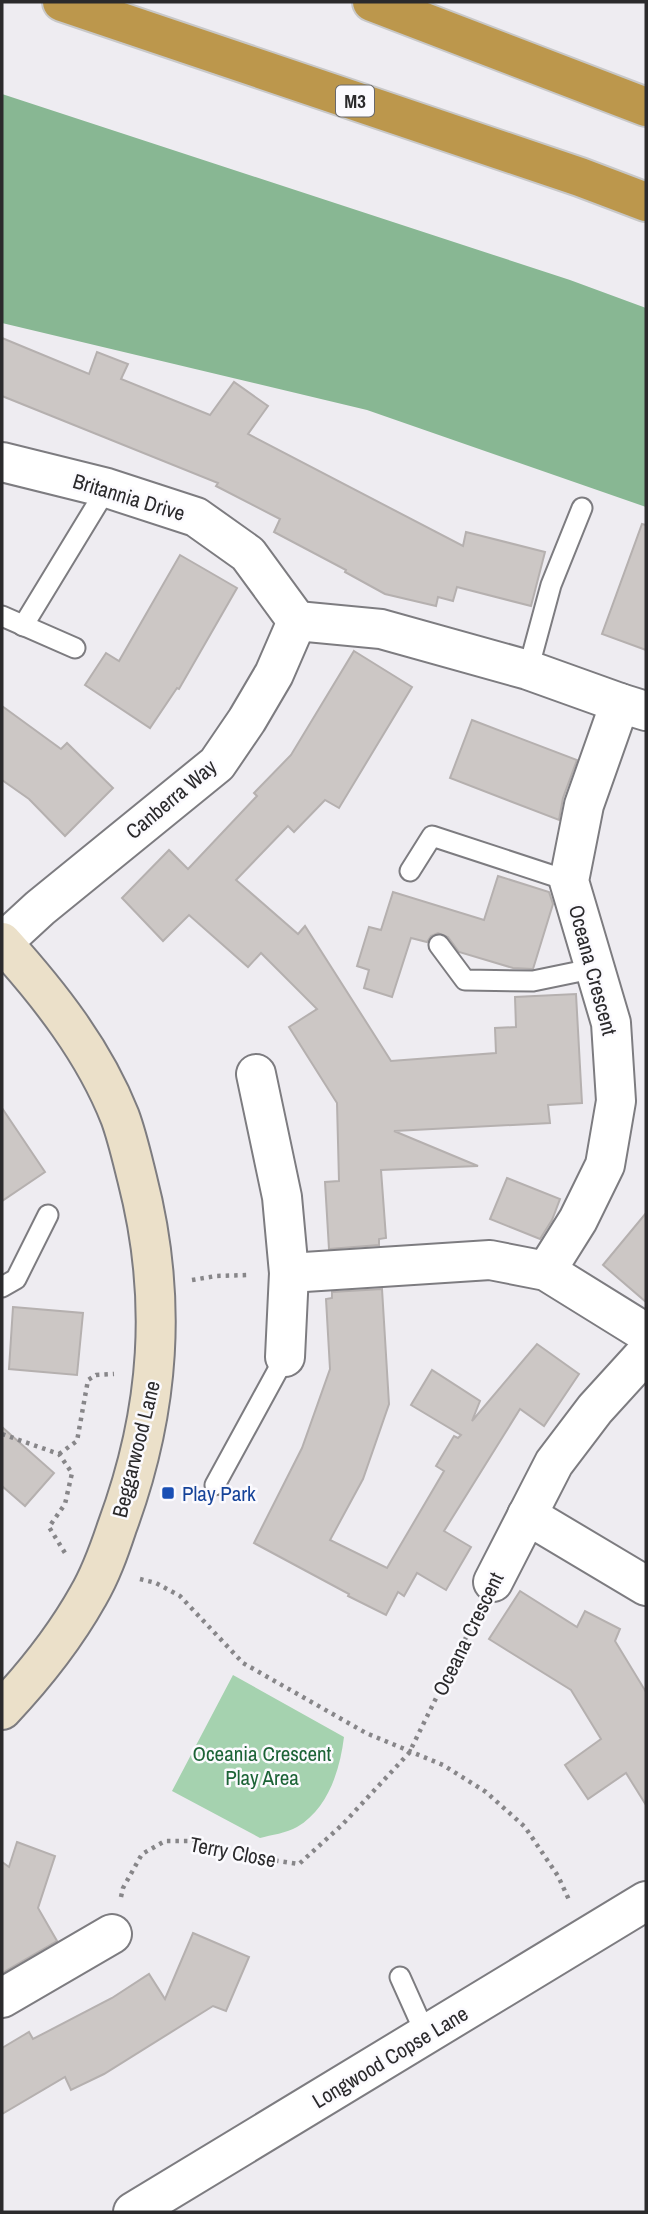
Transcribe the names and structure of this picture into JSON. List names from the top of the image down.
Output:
{
  "streets": {
    "highway": ["M3"],
    "street": [
      "Britannia Drive",
      "Canberra Way",
      "Oceana Crescent",
      "Beggarwood Lane",
      "Longwood Copse Lane"
    ],
    "path": ["Terry Close"]
  },
  "crossings": [
    ["Britannia Drive", "Canberra Way"],
    ["Britannia Drive", "Oceana Crescent"],
    ["Canberra Way", "Oceana Crescent"],
    ["Canberra Way", "Beggarwood Lane"],
    ["Oceana Crescent", "Terry Close"]
  ],
  "parks": ["Oceania Crescent Play Area"],
  "places": {
    "transit": ["Play Park"]
  }
}
